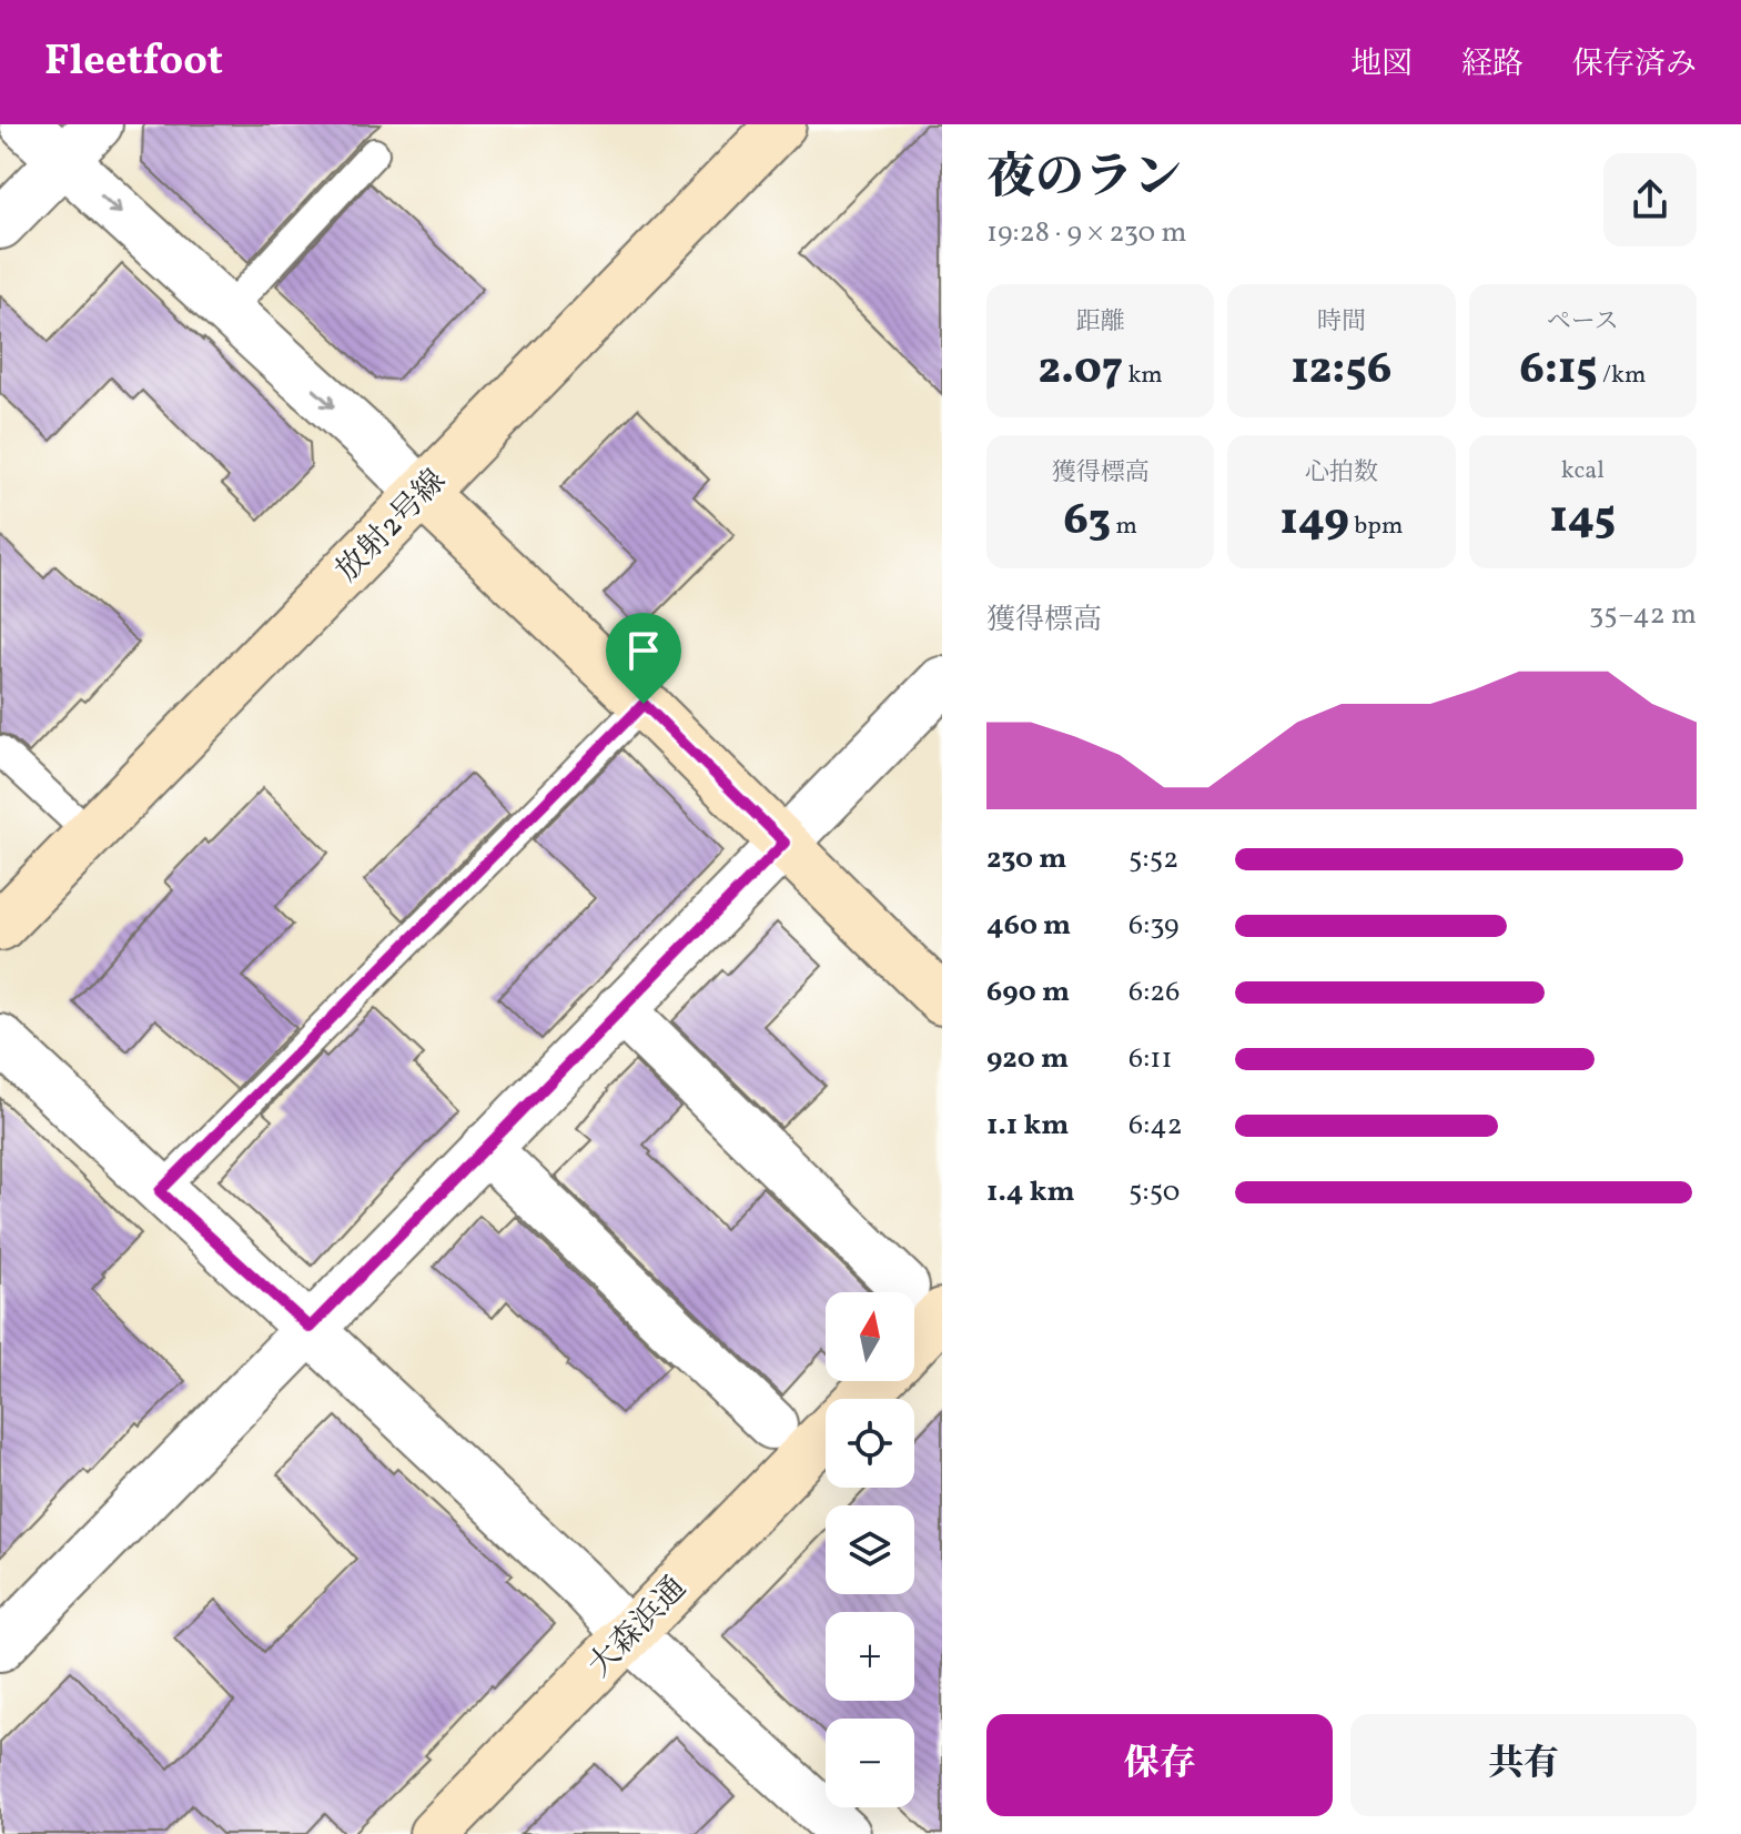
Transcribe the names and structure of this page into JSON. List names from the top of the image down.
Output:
{
  "streets": {
    "street": ["放射2号線", "大森浜通"]
  },
  "north": "top",
  "page": {
    "header": "Fleetfoot",
    "nav": ["地図", "経路", "保存済み"],
    "heading": ["夜のラン", "19:28 · 9 × 230 m"],
    "stats": [
      ["距離", "2.07 km"],
      ["時間", "12:56"],
      ["ペース", "6:15 /km"],
      ["獲得標高", "63 m"],
      ["心拍数", "149 bpm"],
      ["kcal", "145"]
    ],
    "chart": ["獲得標高", "35–42 m"],
    "list": [
      {
        "name": "230 m",
        "note": "5:52"
      },
      {
        "name": "460 m",
        "note": "6:39"
      },
      {
        "name": "690 m",
        "note": "6:26"
      },
      {
        "name": "920 m",
        "note": "6:11"
      },
      {
        "name": "1.1 km",
        "note": "6:42"
      },
      {
        "name": "1.4 km",
        "note": "5:50"
      }
    ],
    "map_buttons": ["+", "−"],
    "buttons": ["保存", "共有"]
  }
}
